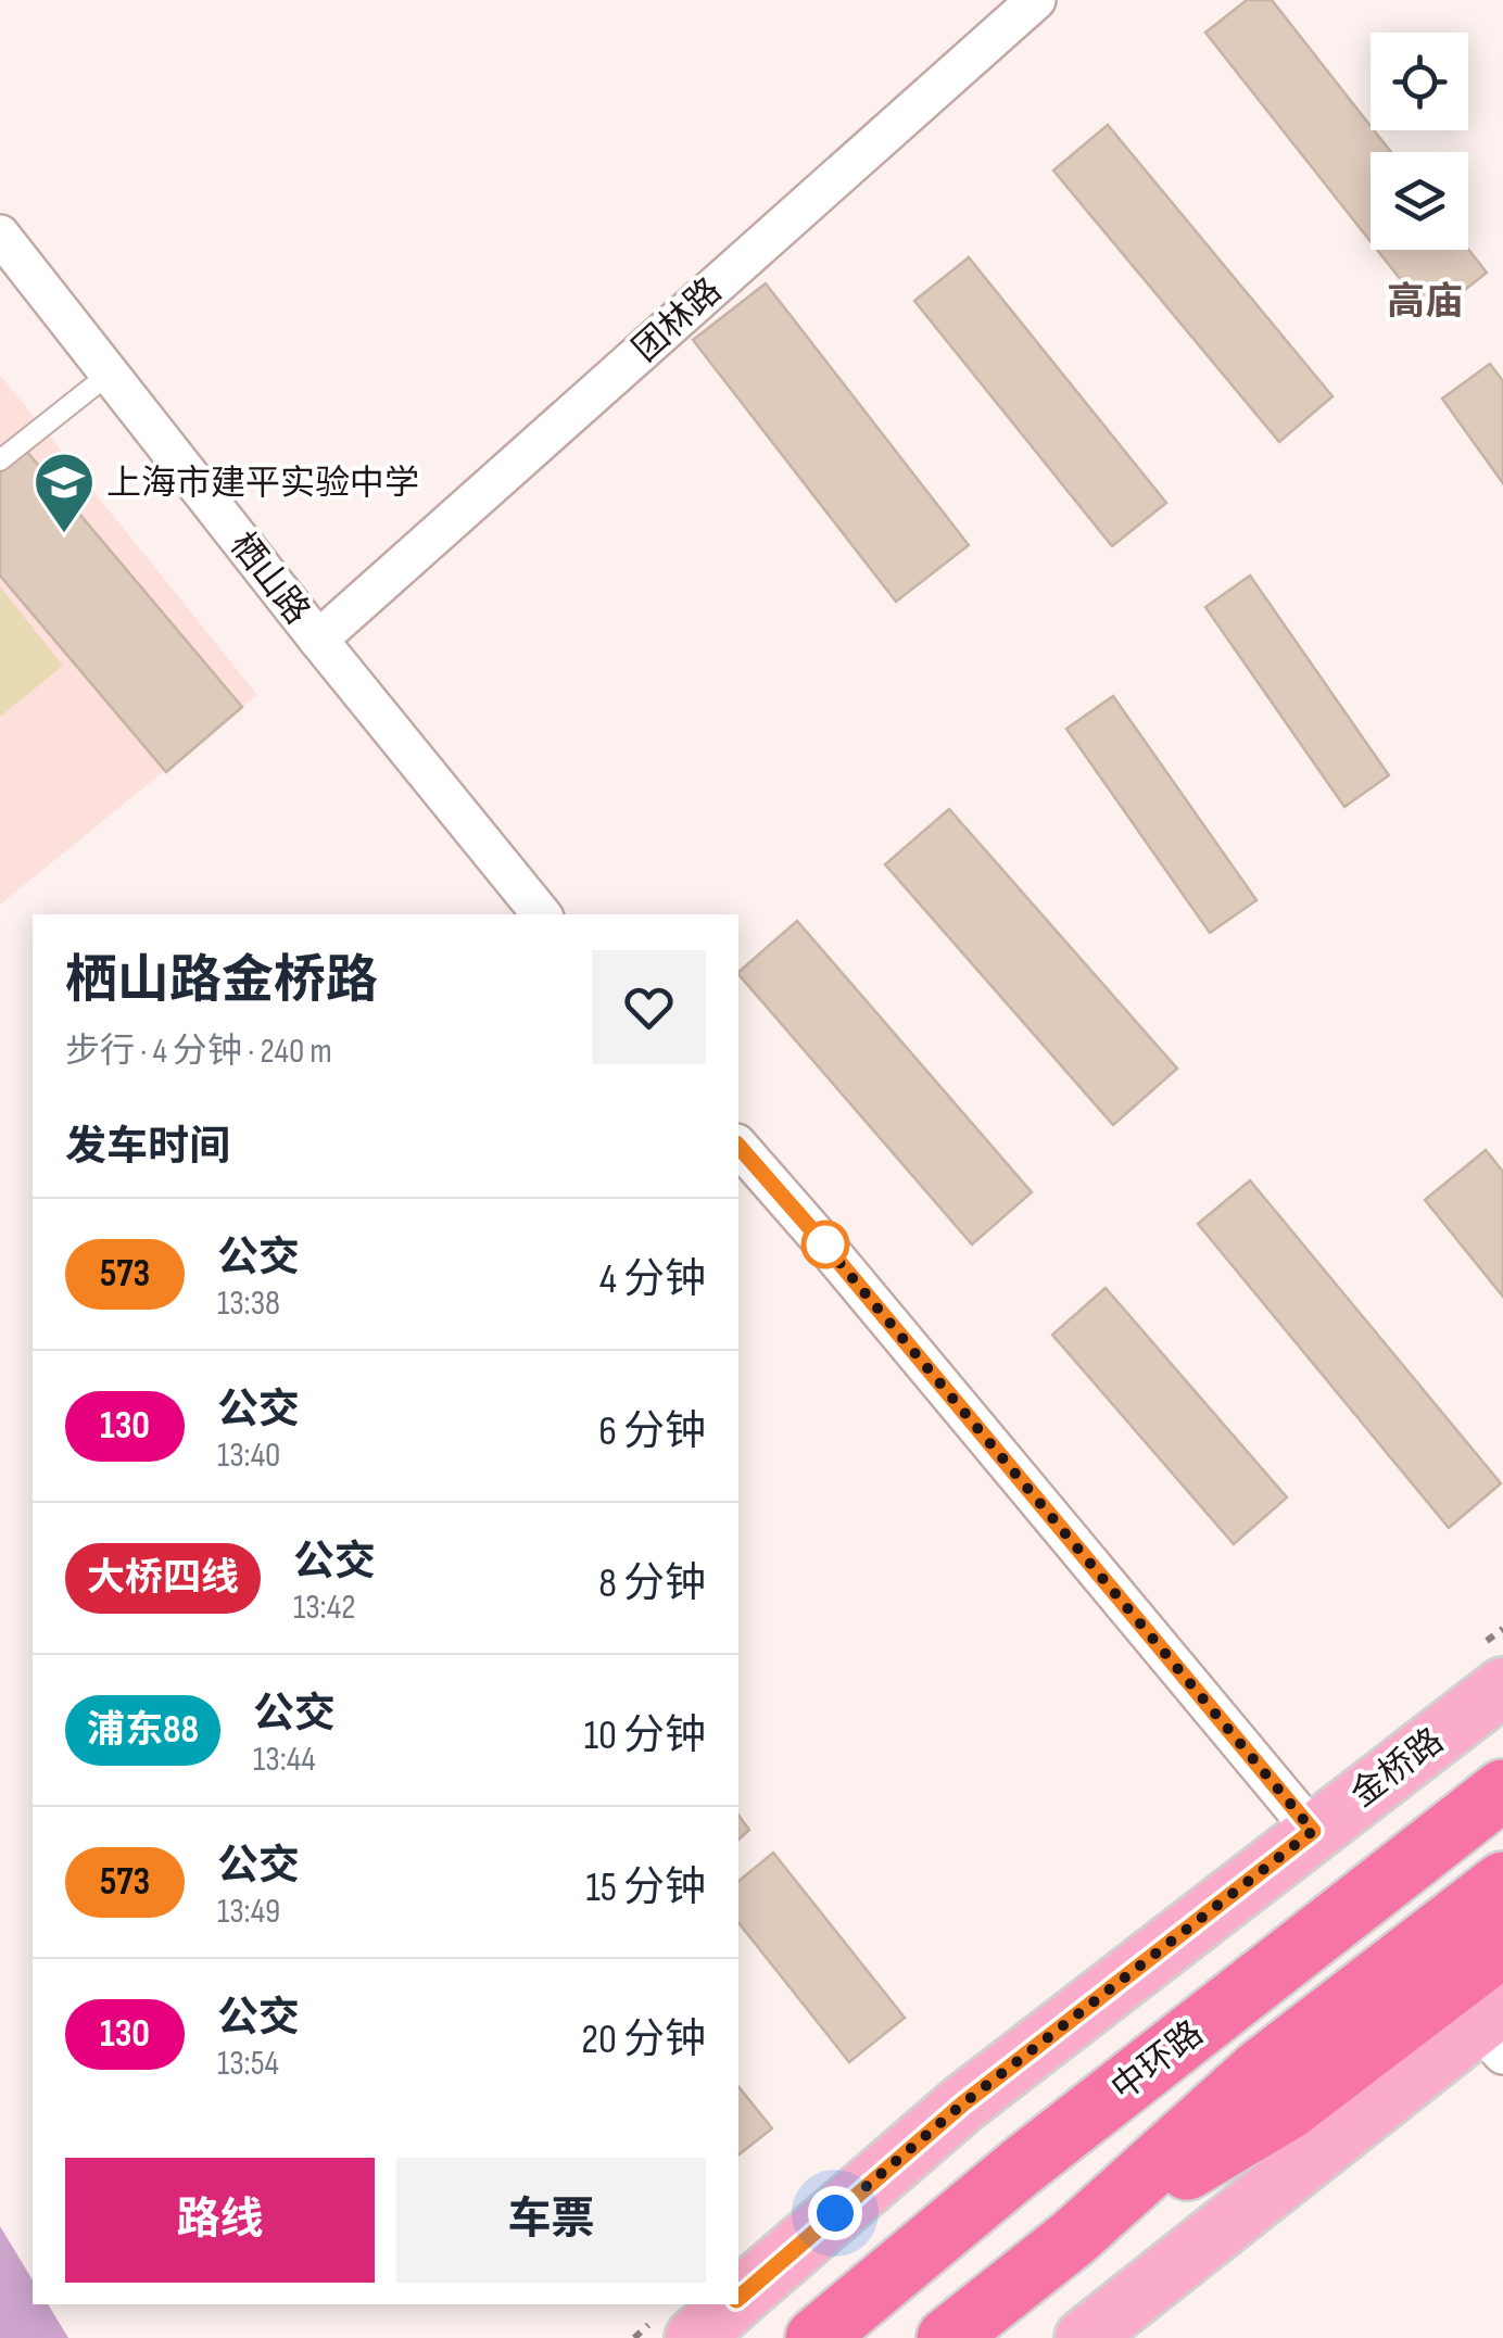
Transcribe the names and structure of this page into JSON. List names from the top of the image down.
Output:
{
  "streets": {
    "highway": ["中环路"],
    "main road": ["金桥路"],
    "street": ["团林路", "栖山路"]
  },
  "crossings": [
    ["团林路", "栖山路"]
  ],
  "districts": ["高庙"],
  "places": {
    "school or university": ["上海市建平实验中学"]
  },
  "lines": ["bus line 573"],
  "page": {
    "heading": [
      ["栖山路金桥路", "步行 · 4 分钟 · 240 m"],
      "发车时间"
    ],
    "list": [
      {
        "mark": "573",
        "name": "公交",
        "note": "13:38",
        "value": "4 分钟"
      },
      {
        "mark": "130",
        "name": "公交",
        "note": "13:40",
        "value": "6 分钟"
      },
      {
        "mark": "大桥四线",
        "name": "公交",
        "note": "13:42",
        "value": "8 分钟"
      },
      {
        "mark": "浦东88",
        "name": "公交",
        "note": "13:44",
        "value": "10 分钟"
      },
      {
        "mark": "573",
        "name": "公交",
        "note": "13:49",
        "value": "15 分钟"
      },
      {
        "mark": "130",
        "name": "公交",
        "note": "13:54",
        "value": "20 分钟"
      }
    ],
    "buttons": ["路线", "车票"]
  }
}
